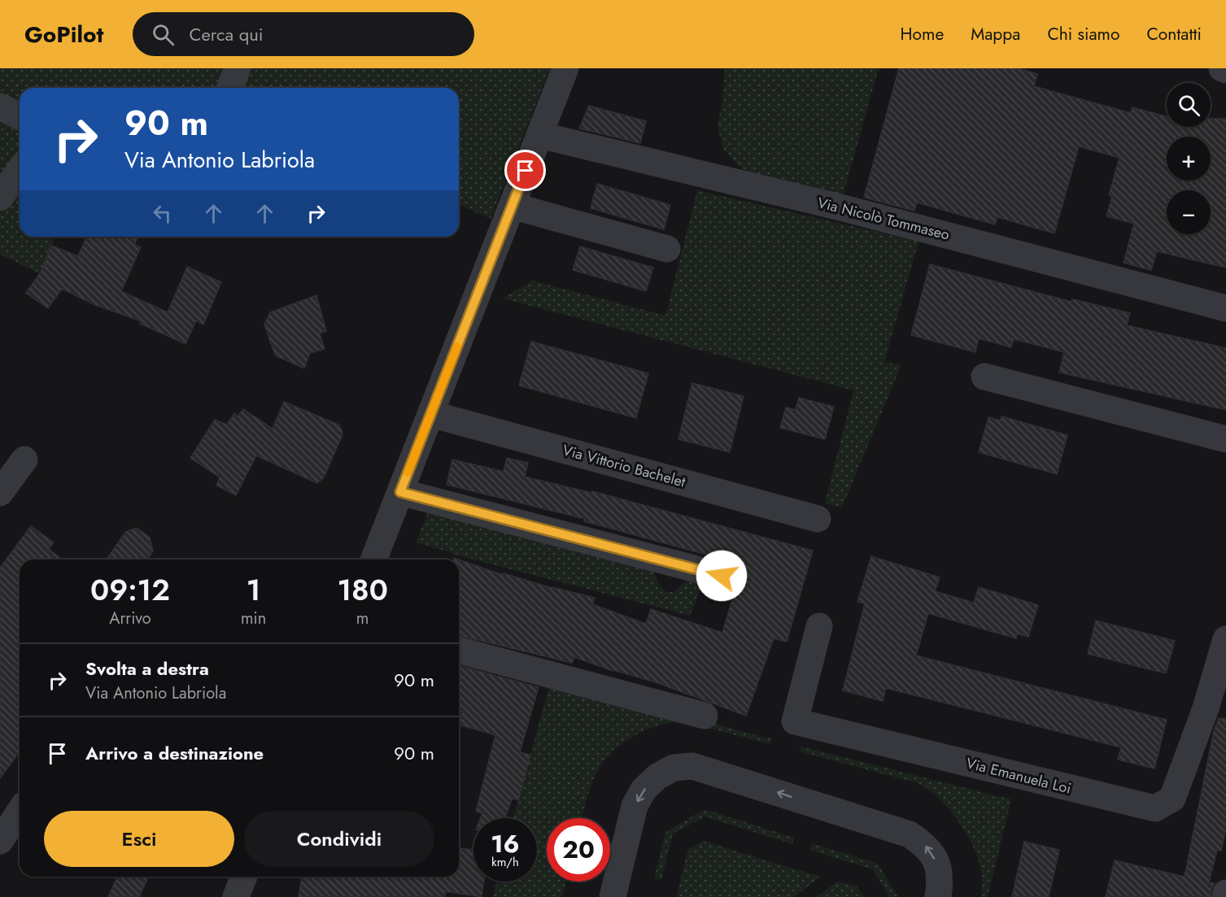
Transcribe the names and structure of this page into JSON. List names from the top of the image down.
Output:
{
  "streets": {
    "street": ["Via Nicolò Tommaseo", "Via Vittorio Bachelet", "Via Emanuela Loi"]
  },
  "page": {
    "header": "GoPilot",
    "search": "Cerca qui",
    "nav": [
      "Home",
      "Mappa",
      "Chi siamo",
      "Contatti"
    ],
    "map_buttons": ["+", "−"],
    "turn": ["90 m", "Via Antonio Labriola"],
    "eta": [
      "09:12",
      "Arrivo",
      "1",
      "min",
      "180",
      "m"
    ],
    "list": [
      {
        "name": "Svolta a destra",
        "note": "Via Antonio Labriola",
        "value": "90 m"
      },
      {
        "name": "Arrivo a destinazione",
        "value": "90 m"
      }
    ],
    "buttons": ["Esci", "Condividi"],
    "speed": "16 km/h",
    "limit": "20"
  }
}
